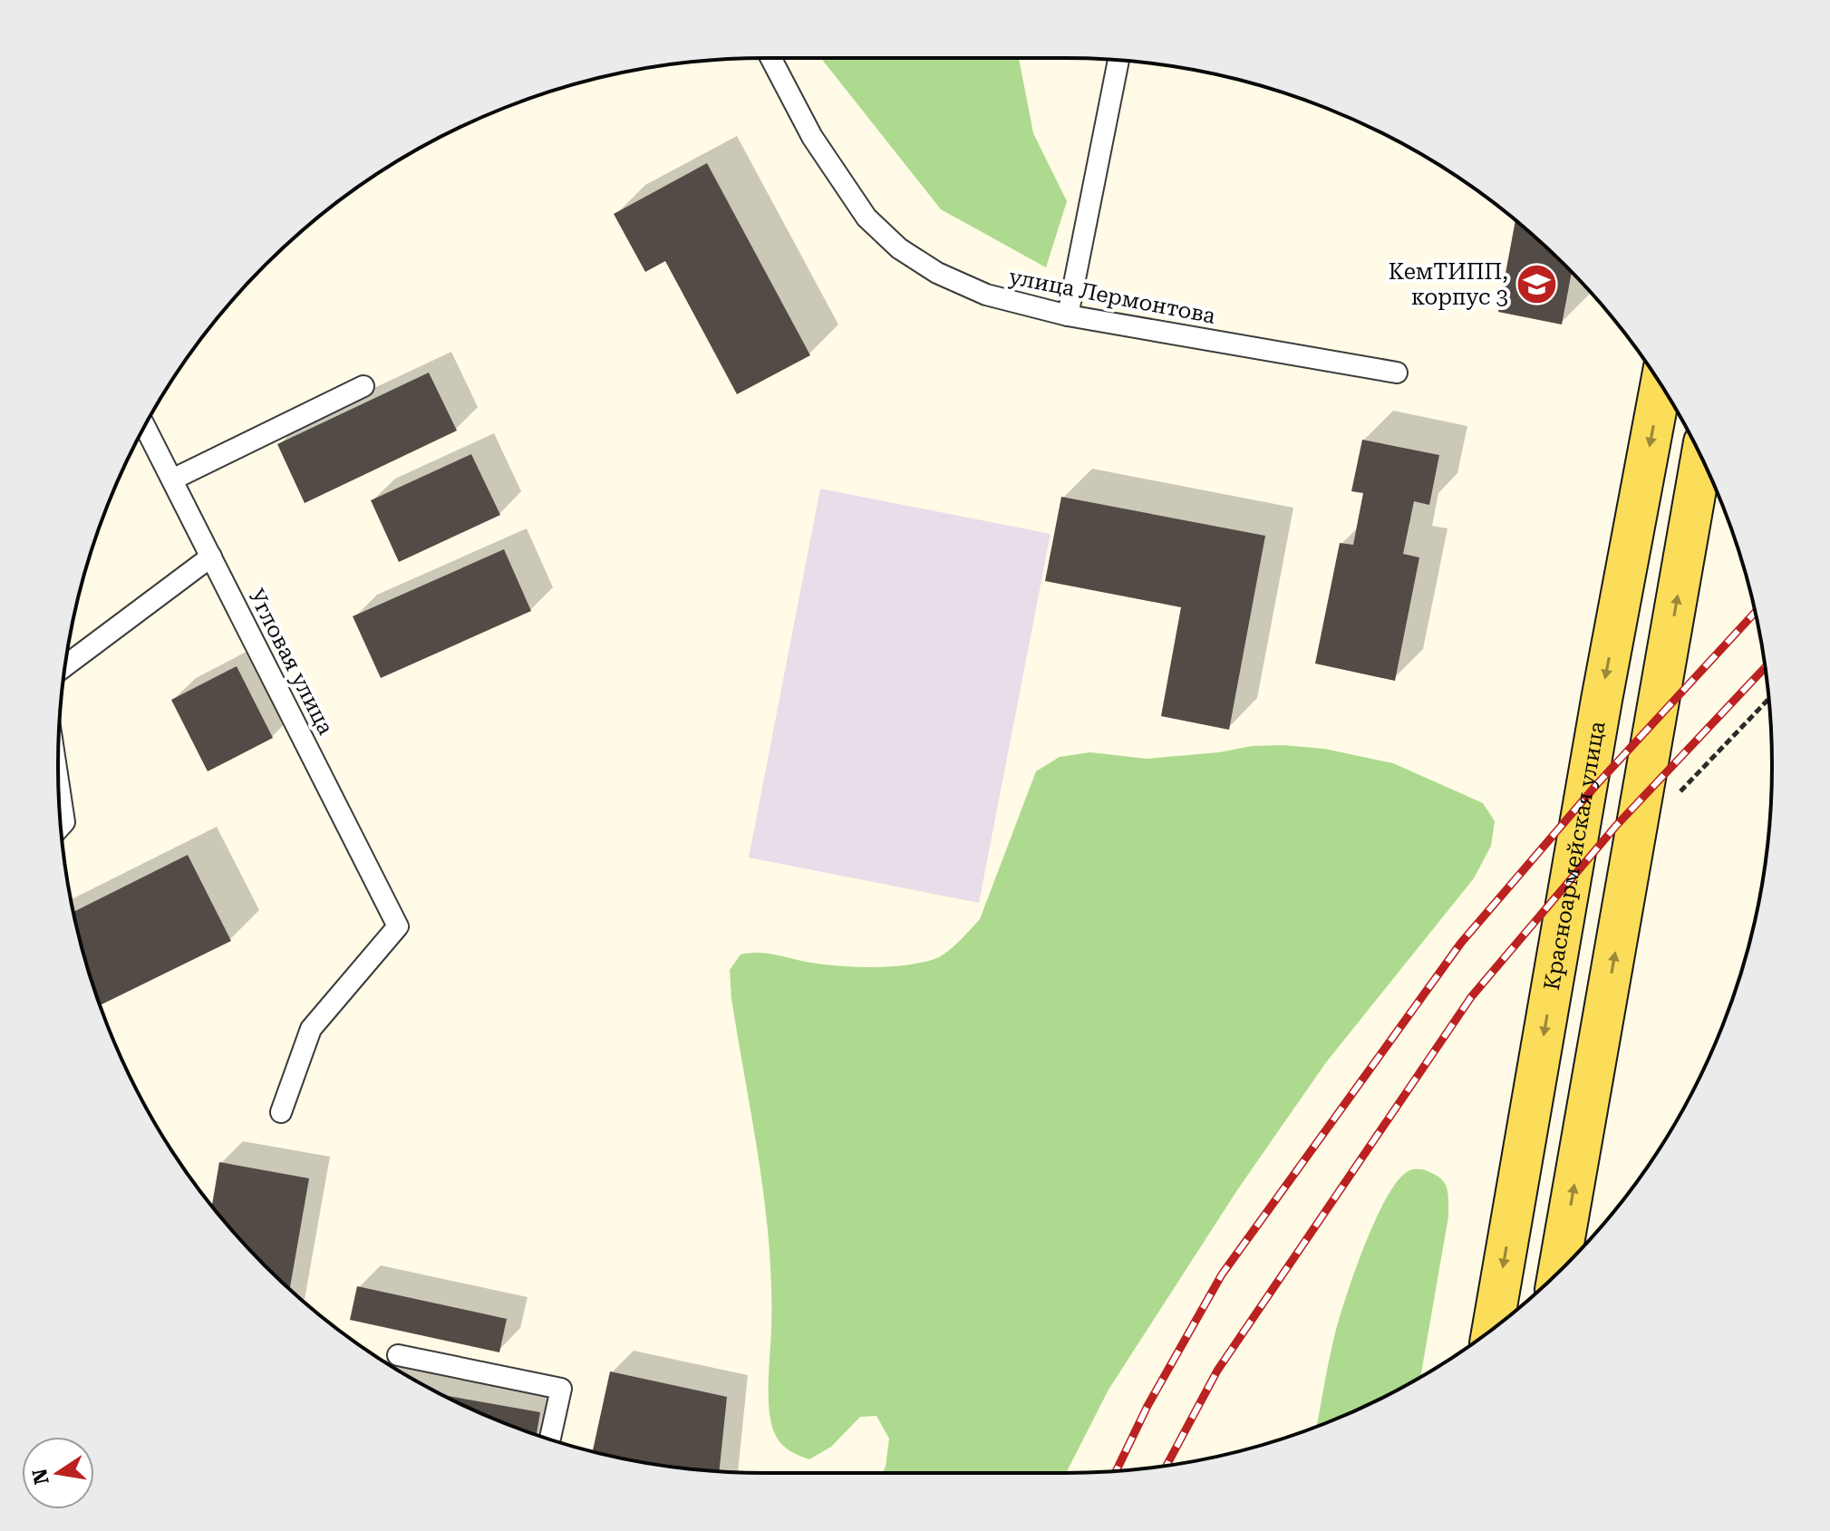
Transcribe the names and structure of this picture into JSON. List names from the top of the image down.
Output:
{
  "streets": {
    "main road": ["Красноармейская улица"],
    "lane": ["улица Лермонтова", "Угловая улица"]
  },
  "places": {
    "school or university": ["КемТИПП, корпус 3"]
  },
  "north": "left"
}
